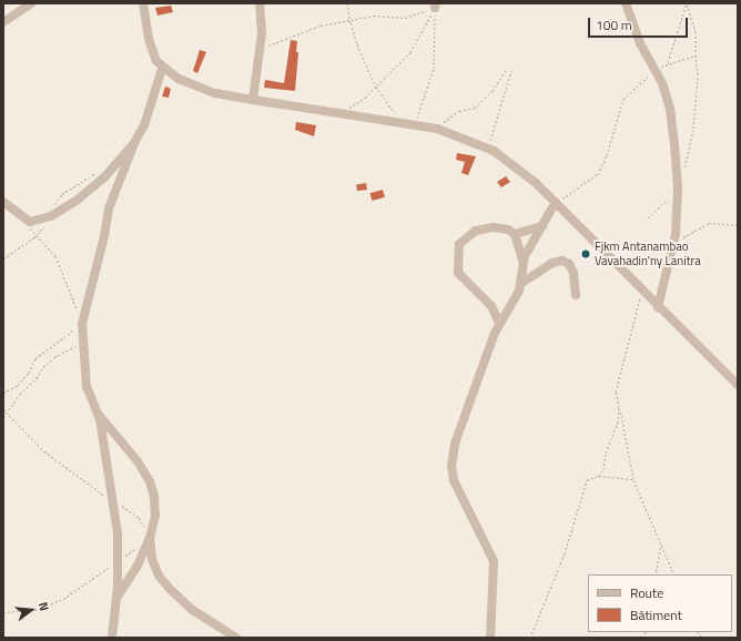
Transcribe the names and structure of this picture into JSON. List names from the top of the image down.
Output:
{
  "places": ["Fjkm Antanambao Vavahadin'ny Lanitra"],
  "legend": ["Route", "Bâtiment"],
  "scale_bar": "100 m",
  "north": "right"
}
